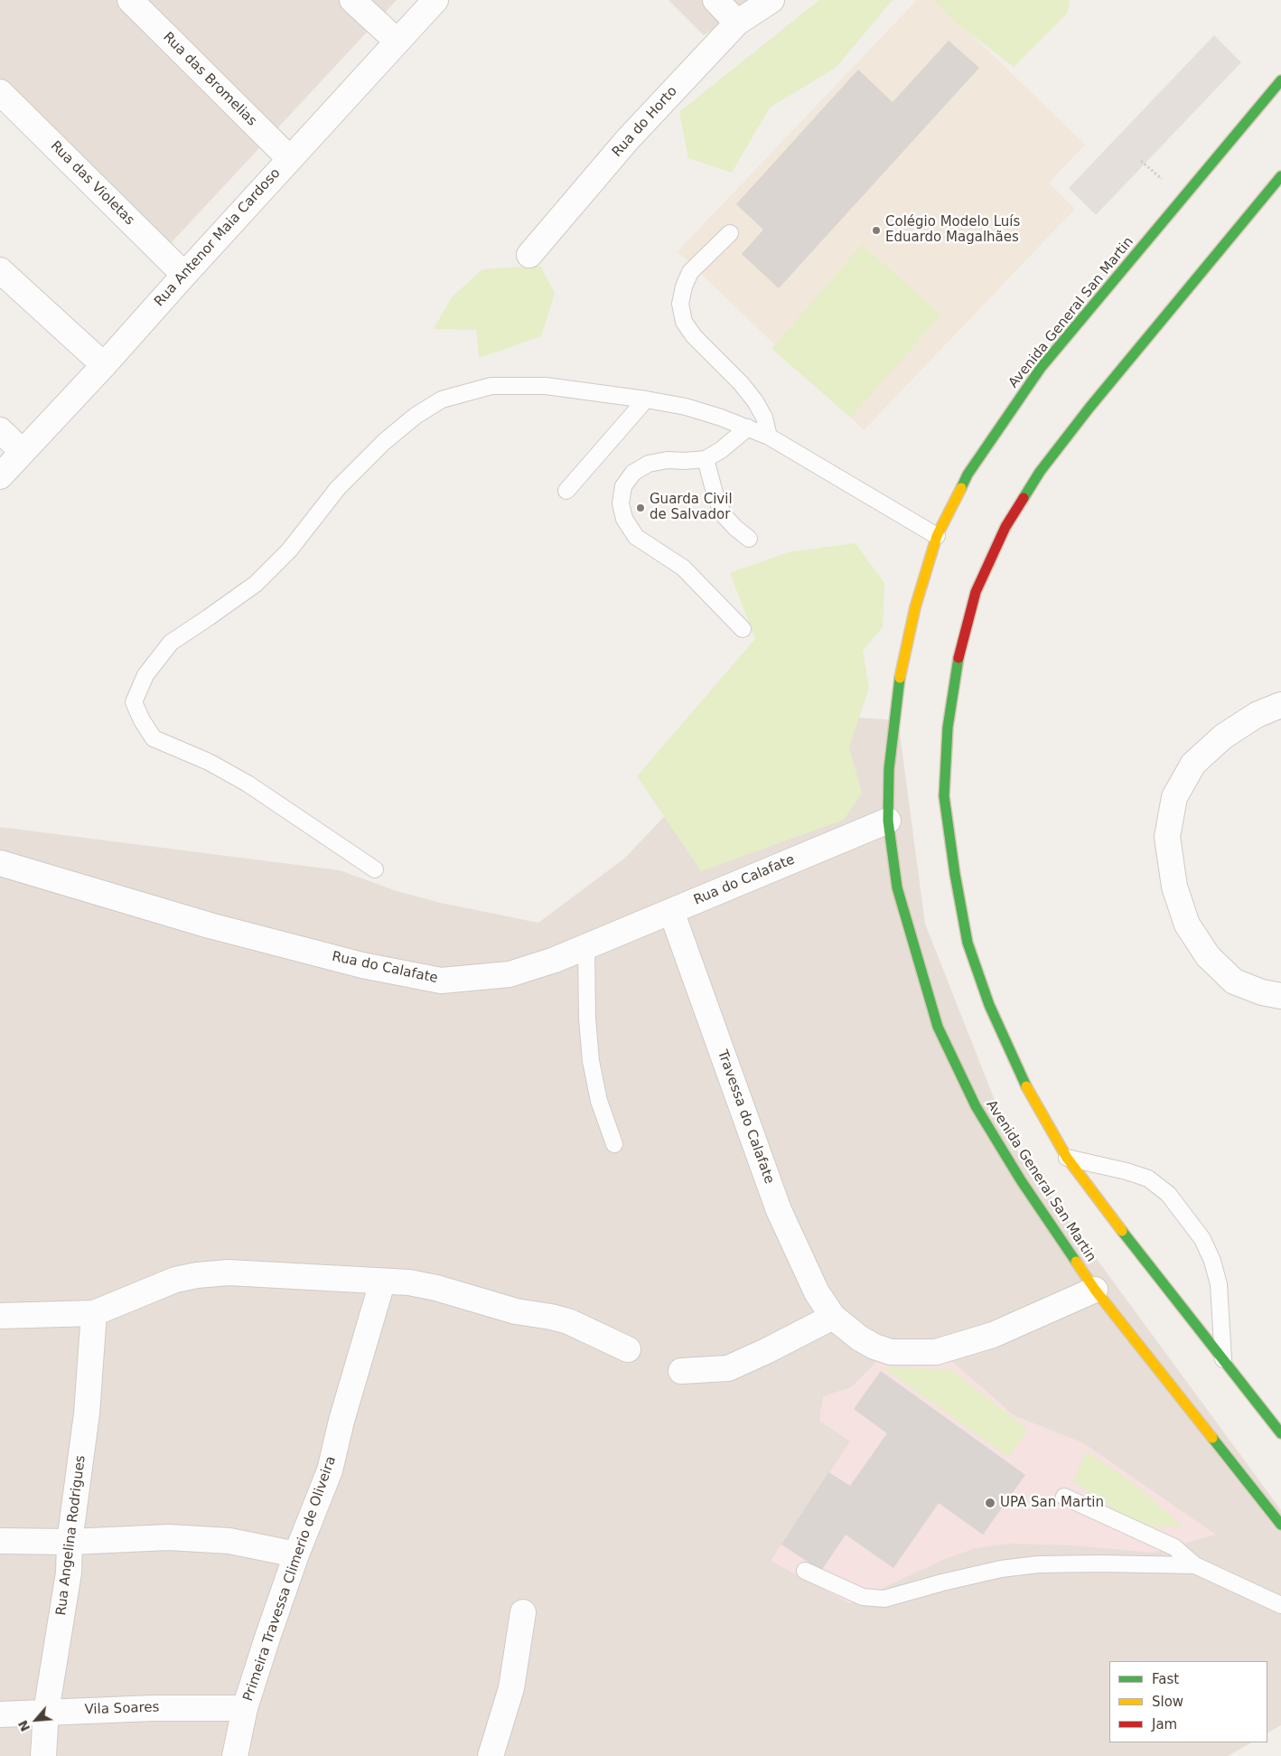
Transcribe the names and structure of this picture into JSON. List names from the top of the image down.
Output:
{
  "streets": {
    "main road": ["Avenida General San Martin"],
    "street": [
      "Rua das Bromelias",
      "Rua do Horto",
      "Rua das Violetas",
      "Rua Antenor Maia Cardoso",
      "Rua do Calafate",
      "Travessa do Calafate",
      "Rua Angelina Rodrigues",
      "Primeira Travessa Climerio de Oliveira",
      "Vila Soares"
    ]
  },
  "crossings": [
    ["Rua das Bromelias", "Rua Antenor Maia Cardoso"],
    ["Rua das Violetas", "Rua Antenor Maia Cardoso"],
    ["Avenida General San Martin", "Rua do Calafate"],
    ["Avenida General San Martin", "Travessa do Calafate"],
    ["Rua do Calafate", "Travessa do Calafate"],
    ["Rua Angelina Rodrigues", "Vila Soares"],
    ["Primeira Travessa Climerio de Oliveira", "Vila Soares"]
  ],
  "places": ["Colégio Modelo Luís Eduardo Magalhães", "Guarda Civil de Salvador", "UPA San Martin"],
  "legend": ["Fast", "Slow", "Jam"],
  "north": "bottom left"
}
